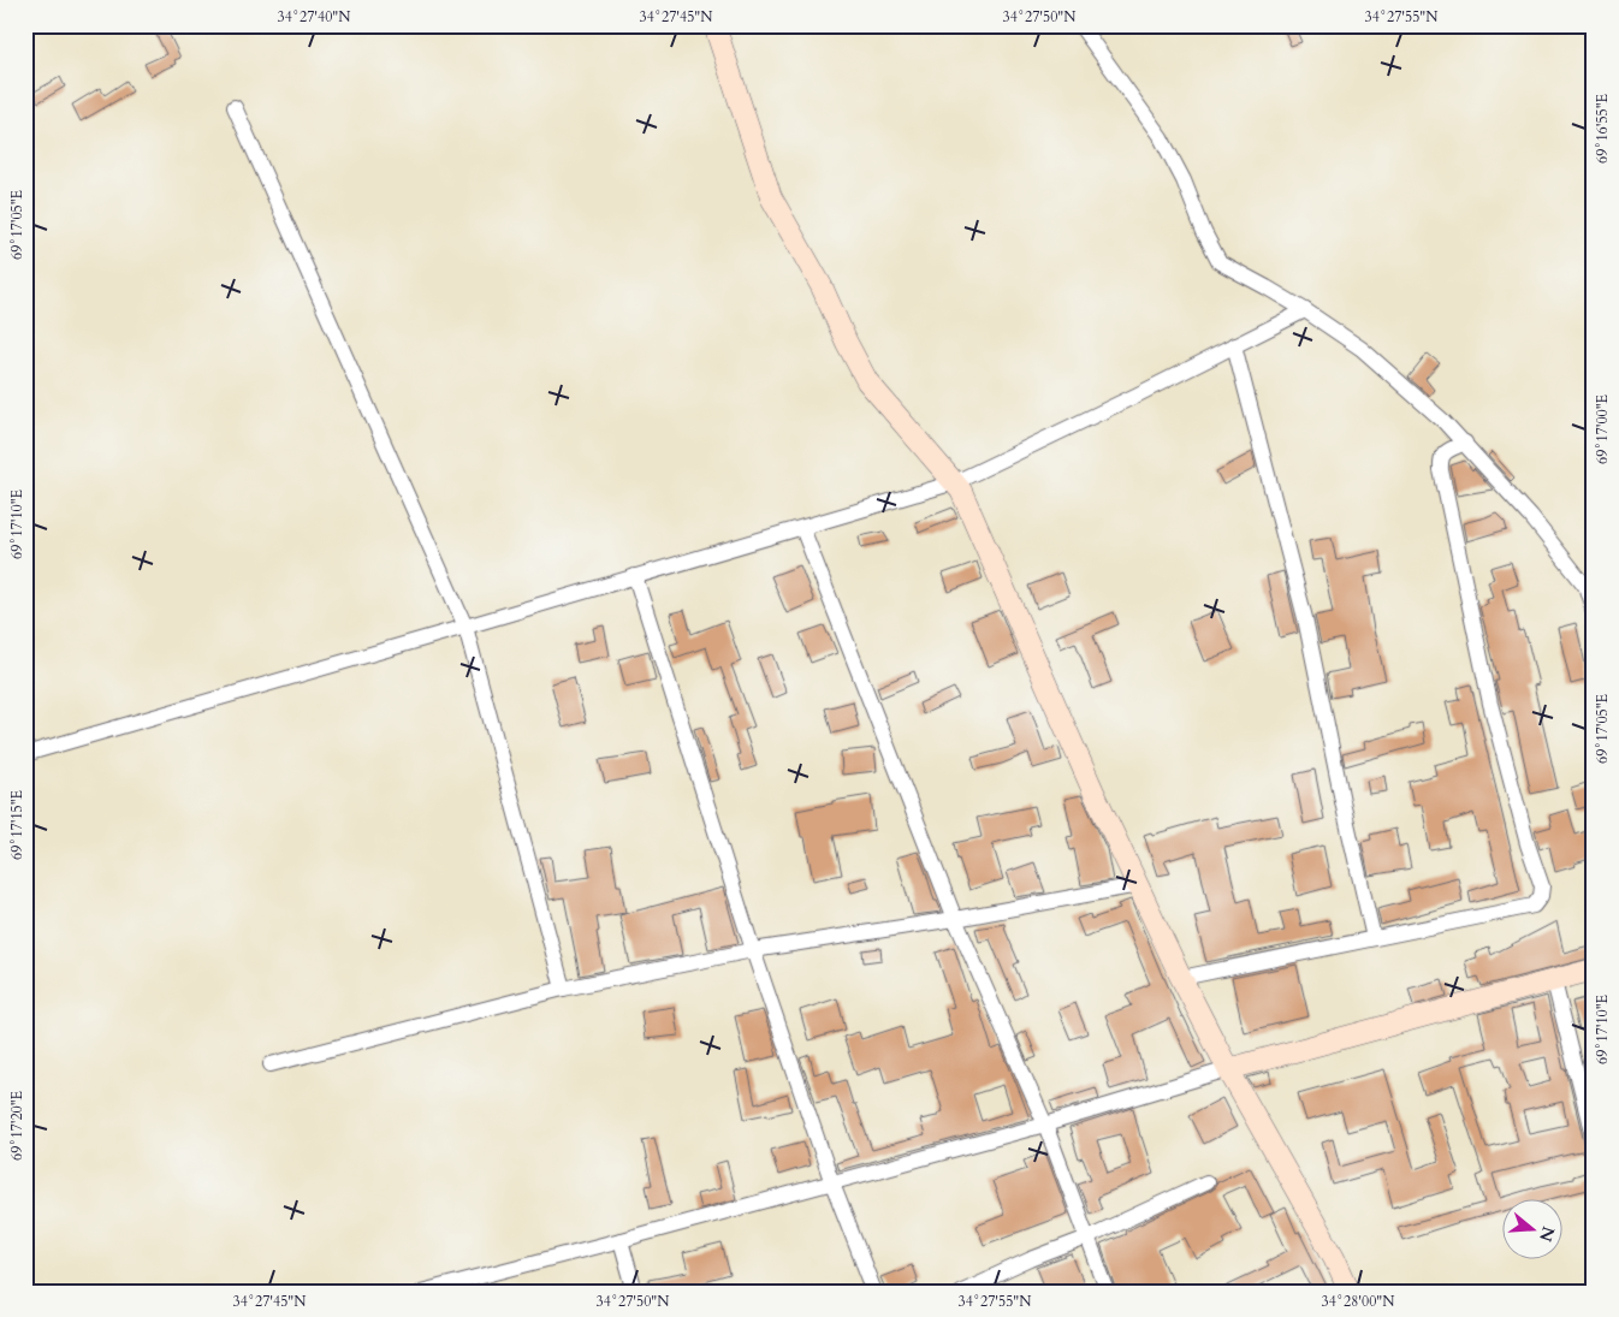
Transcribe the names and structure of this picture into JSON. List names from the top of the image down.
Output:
{
  "north": "right",
  "coordinates": [
    "34°27'40\"N",
    "34°27'45\"N",
    "34°27'50\"N",
    "34°27'55\"N",
    "69°16'55\"E",
    "69°17'05\"E",
    "69°17'00\"E",
    "69°17'10\"E",
    "69°17'15\"E",
    "69°17'20\"E",
    "34°28'00\"N"
  ]
}
